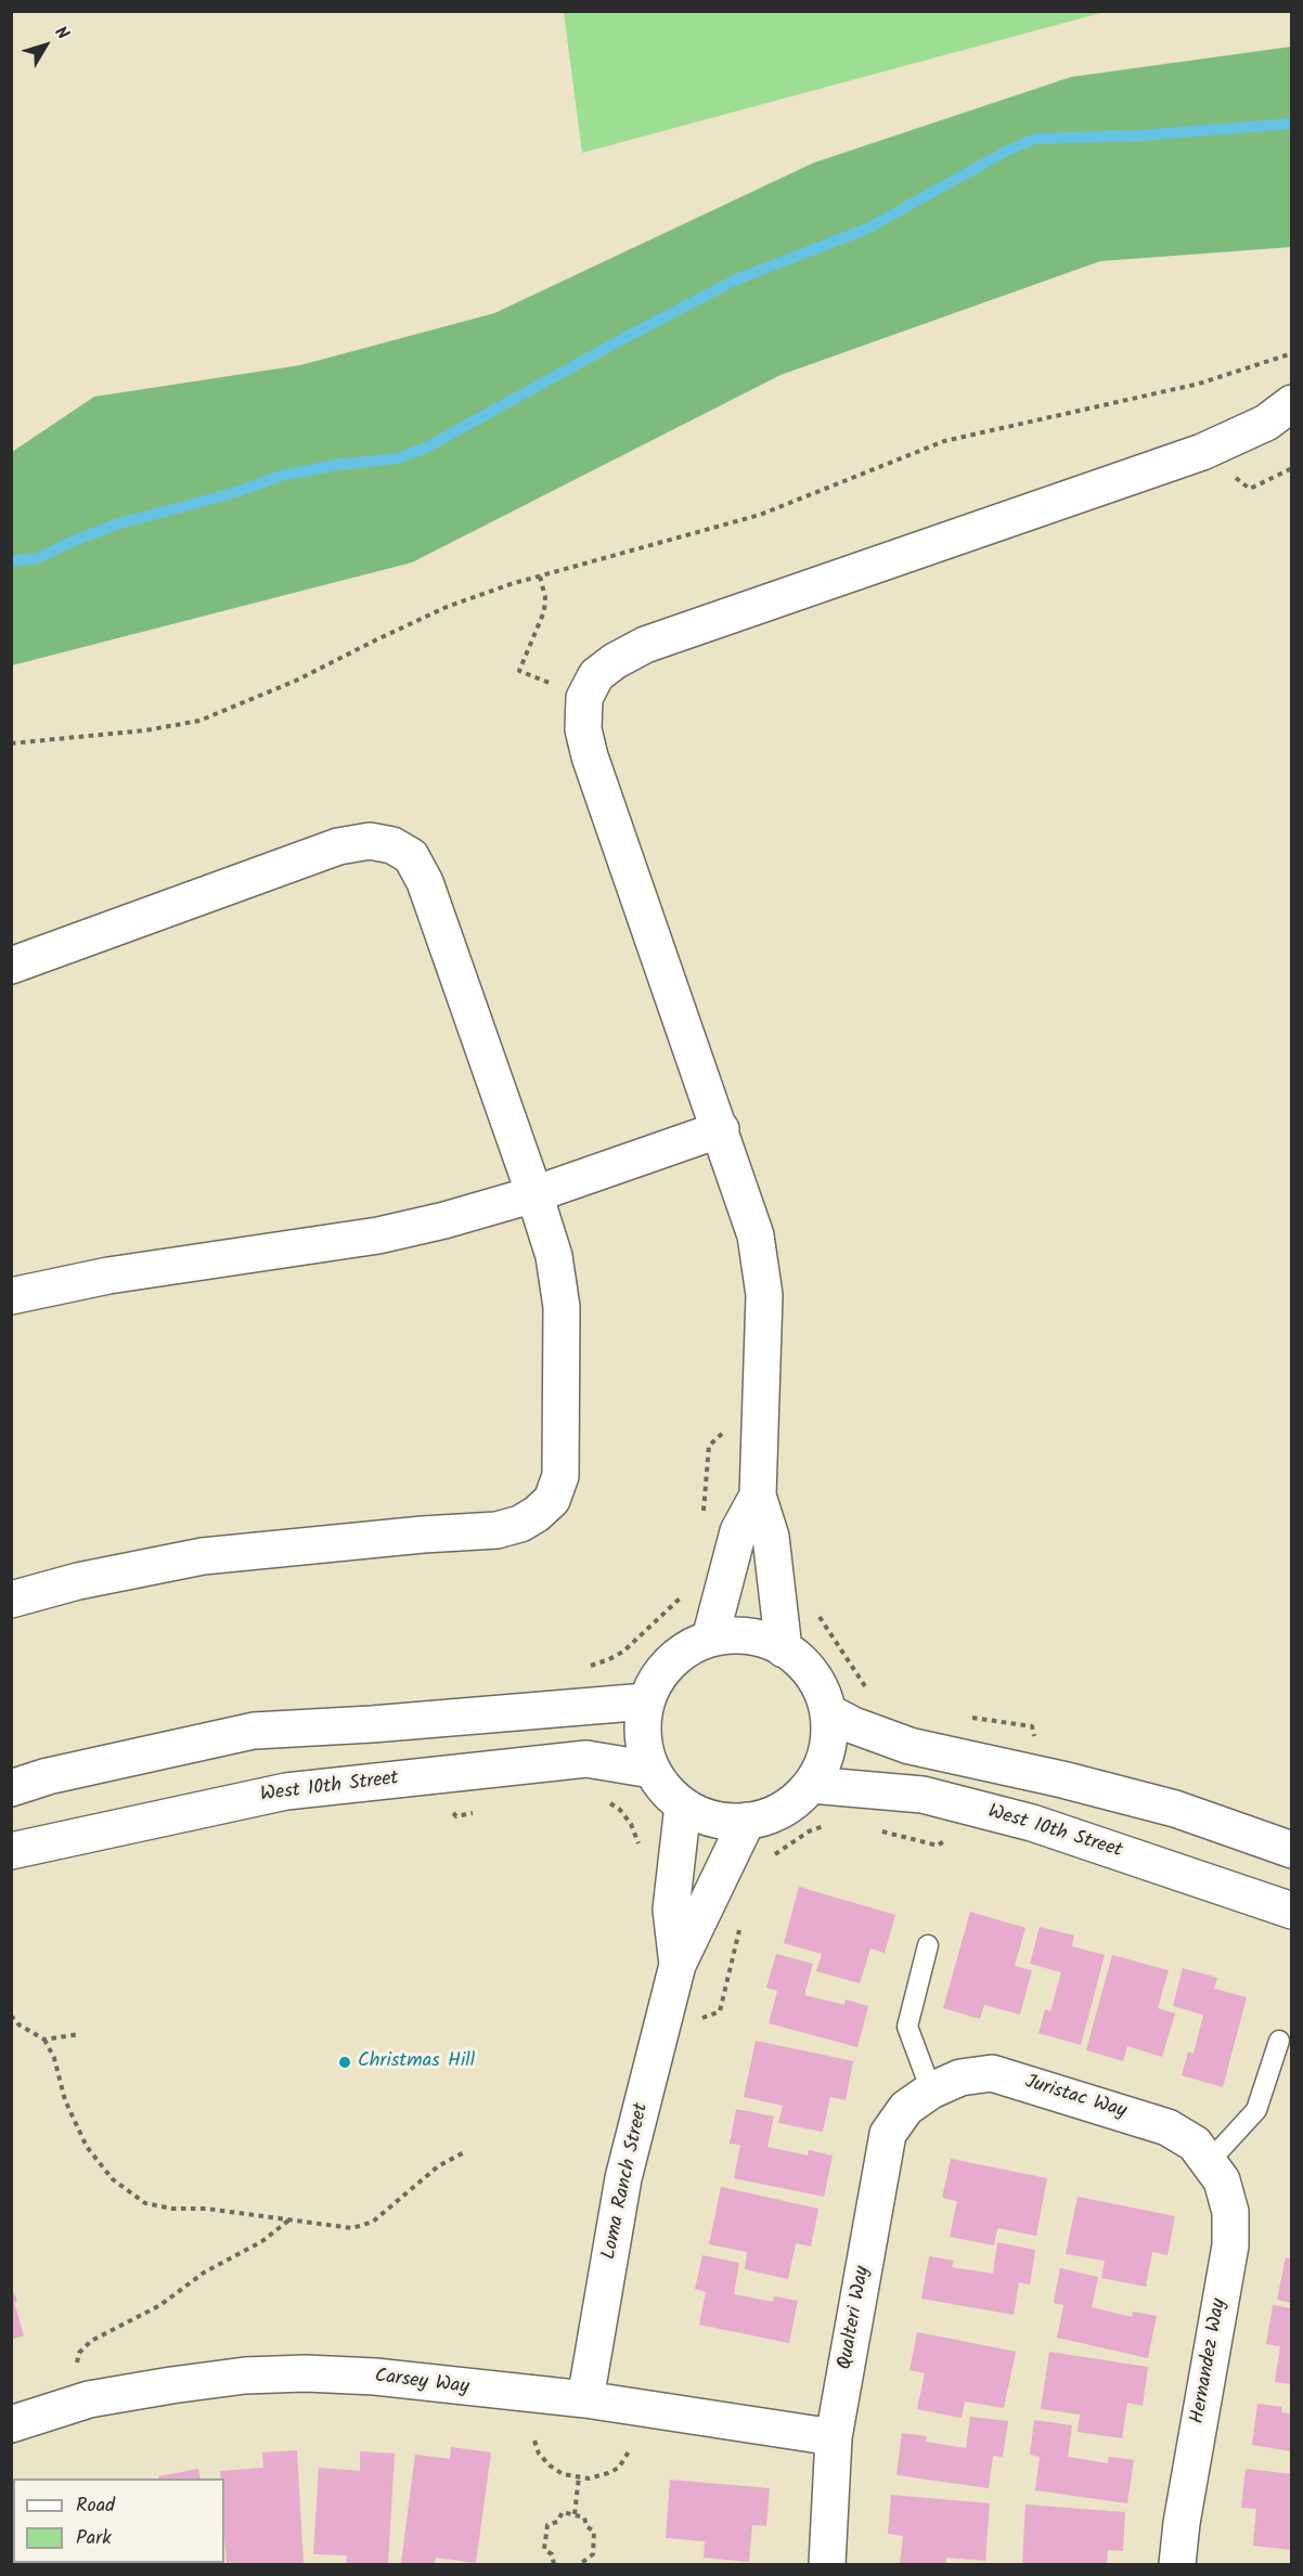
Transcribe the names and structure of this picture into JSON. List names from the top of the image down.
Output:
{
  "streets": {
    "street": [
      "West 10th Street",
      "Juristac Way",
      "Loma Ranch Street",
      "Qualteri Way",
      "Hernandez Way",
      "Carsey Way"
    ]
  },
  "crossings": [
    ["West 10th Street", "Loma Ranch Street"],
    ["Juristac Way", "Qualteri Way"],
    ["Juristac Way", "Hernandez Way"],
    ["Loma Ranch Street", "Carsey Way"],
    ["Qualteri Way", "Carsey Way"]
  ],
  "places": ["Christmas Hill"],
  "legend": ["Road", "Park"],
  "north": "top right"
}
